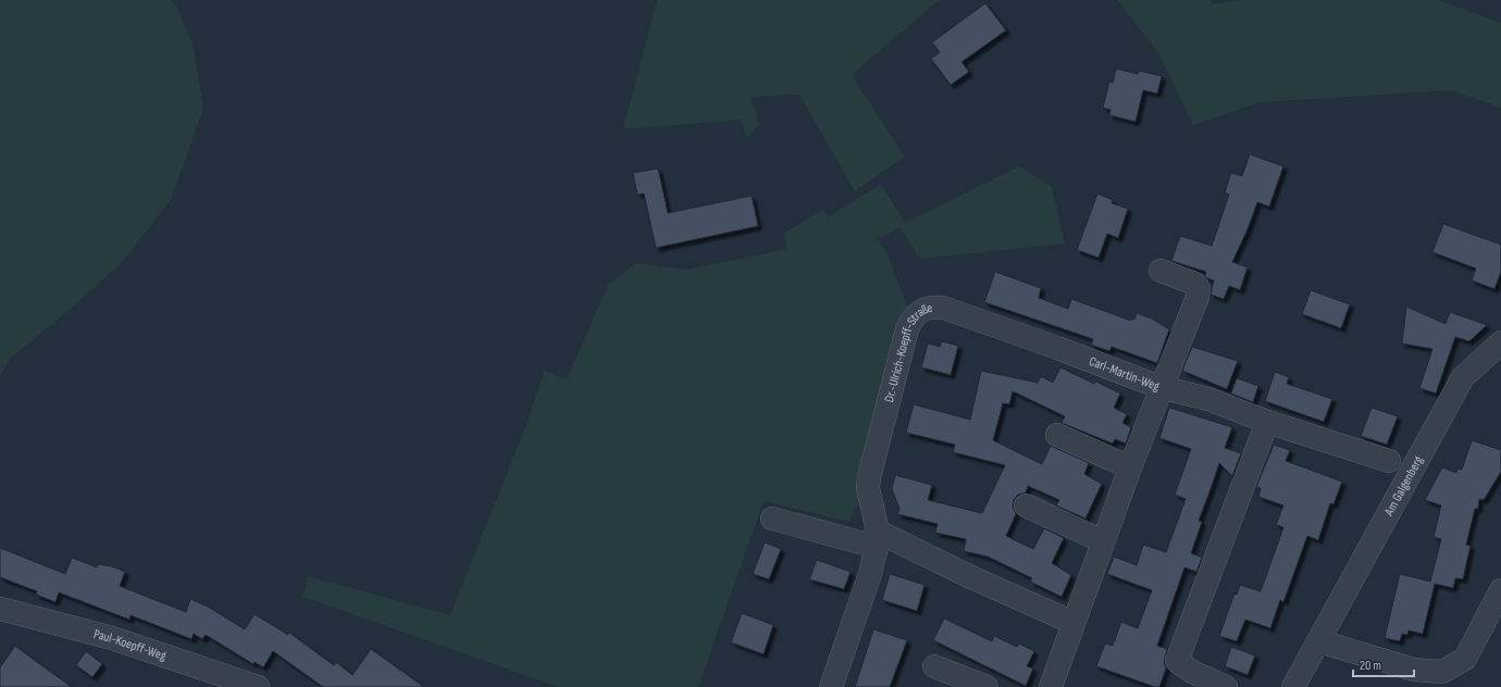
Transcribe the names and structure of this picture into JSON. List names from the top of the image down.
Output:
{
  "streets": {
    "street": [
      "Dr.-Ulrich-Koepff-Straße",
      "Carl-Martin-Weg",
      "Am Galgenberg",
      "Paul-Koepff-Weg"
    ]
  },
  "crossings": [
    ["Dr.-Ulrich-Koepff-Straße", "Carl-Martin-Weg"],
    ["Carl-Martin-Weg", "Am Galgenberg"]
  ],
  "scale_bar": "20 m"
}
